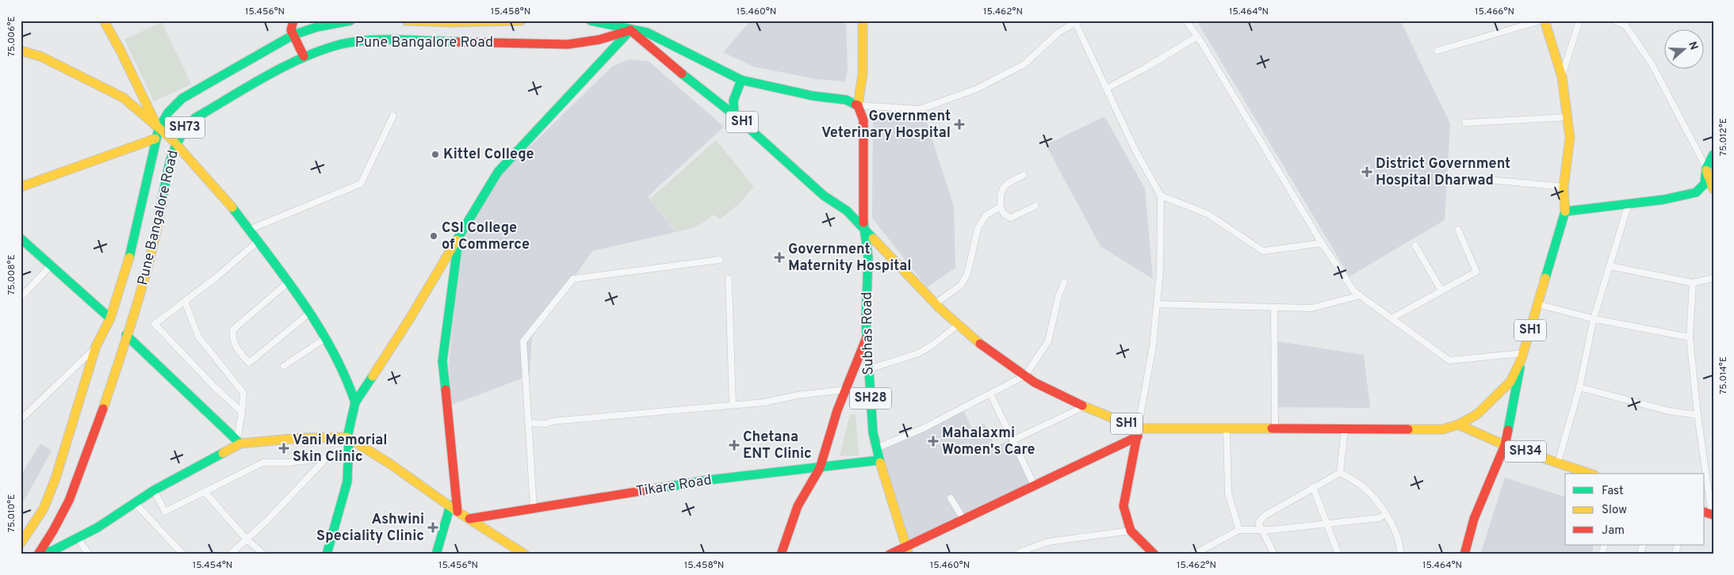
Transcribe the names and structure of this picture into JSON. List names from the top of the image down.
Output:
{
  "streets": {
    "main road": [
      "Pune Bangalore Road",
      "SH1",
      "SH73",
      "Subhas Road",
      "SH28",
      "SH34",
      "Tikare Road"
    ]
  },
  "crossings": [
    ["Pune Bangalore Road", "SH1"],
    ["SH1", "Subhas Road"],
    ["SH1", "SH34"],
    ["Subhas Road", "Tikare Road"]
  ],
  "places": {
    "health": [
      "Government Veterinary Hospital",
      "District Government Hospital Dharwad",
      "Government Maternity Hospital",
      "Mahalaxmi Women's Care",
      "Chetana ENT Clinic",
      "Vani Memorial Skin Clinic",
      "Ashwini Speciality Clinic"
    ],
    "other": ["Kittel College", "CSI College of Commerce"]
  },
  "legend": ["Fast", "Slow", "Jam"],
  "north": "right",
  "coordinates": [
    "15.456°N",
    "15.458°N",
    "15.460°N",
    "15.462°N",
    "15.464°N",
    "15.466°N",
    "75.006°E",
    "75.012°E",
    "75.008°E",
    "75.014°E",
    "75.010°E",
    "15.454°N"
  ]
}
